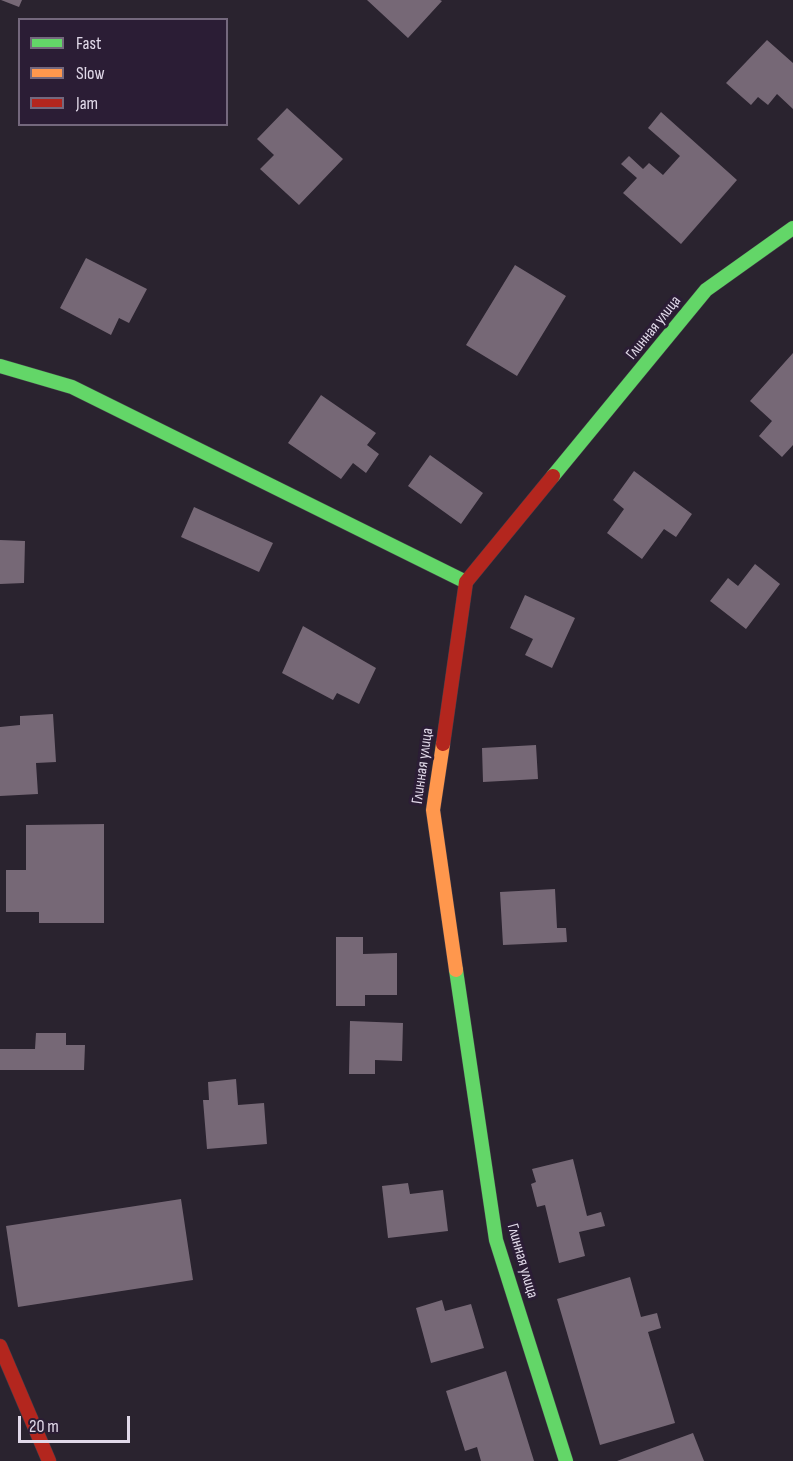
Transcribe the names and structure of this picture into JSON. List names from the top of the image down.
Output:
{
  "streets": {
    "street": ["Глинная улица"]
  },
  "legend": ["Fast", "Slow", "Jam"],
  "scale_bar": "20 m"
}
